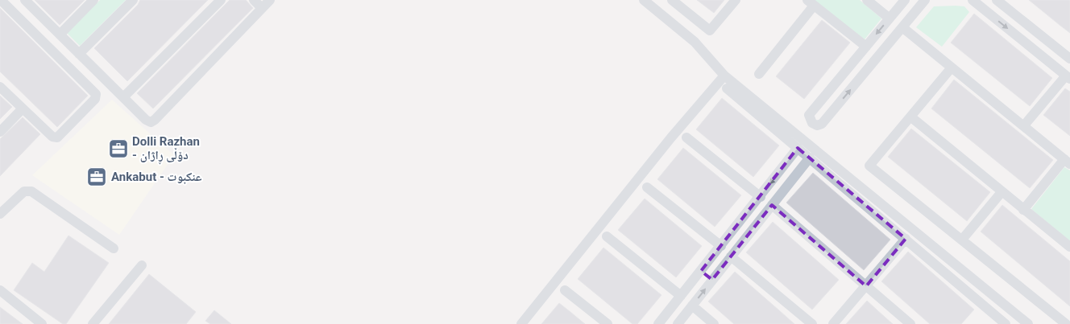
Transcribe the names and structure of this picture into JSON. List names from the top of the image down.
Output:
{
  "places": {
    "office": ["Dolli Razhan - دۆڵی ڕاژان", "Ankabut - عنکبوت"]
  }
}
